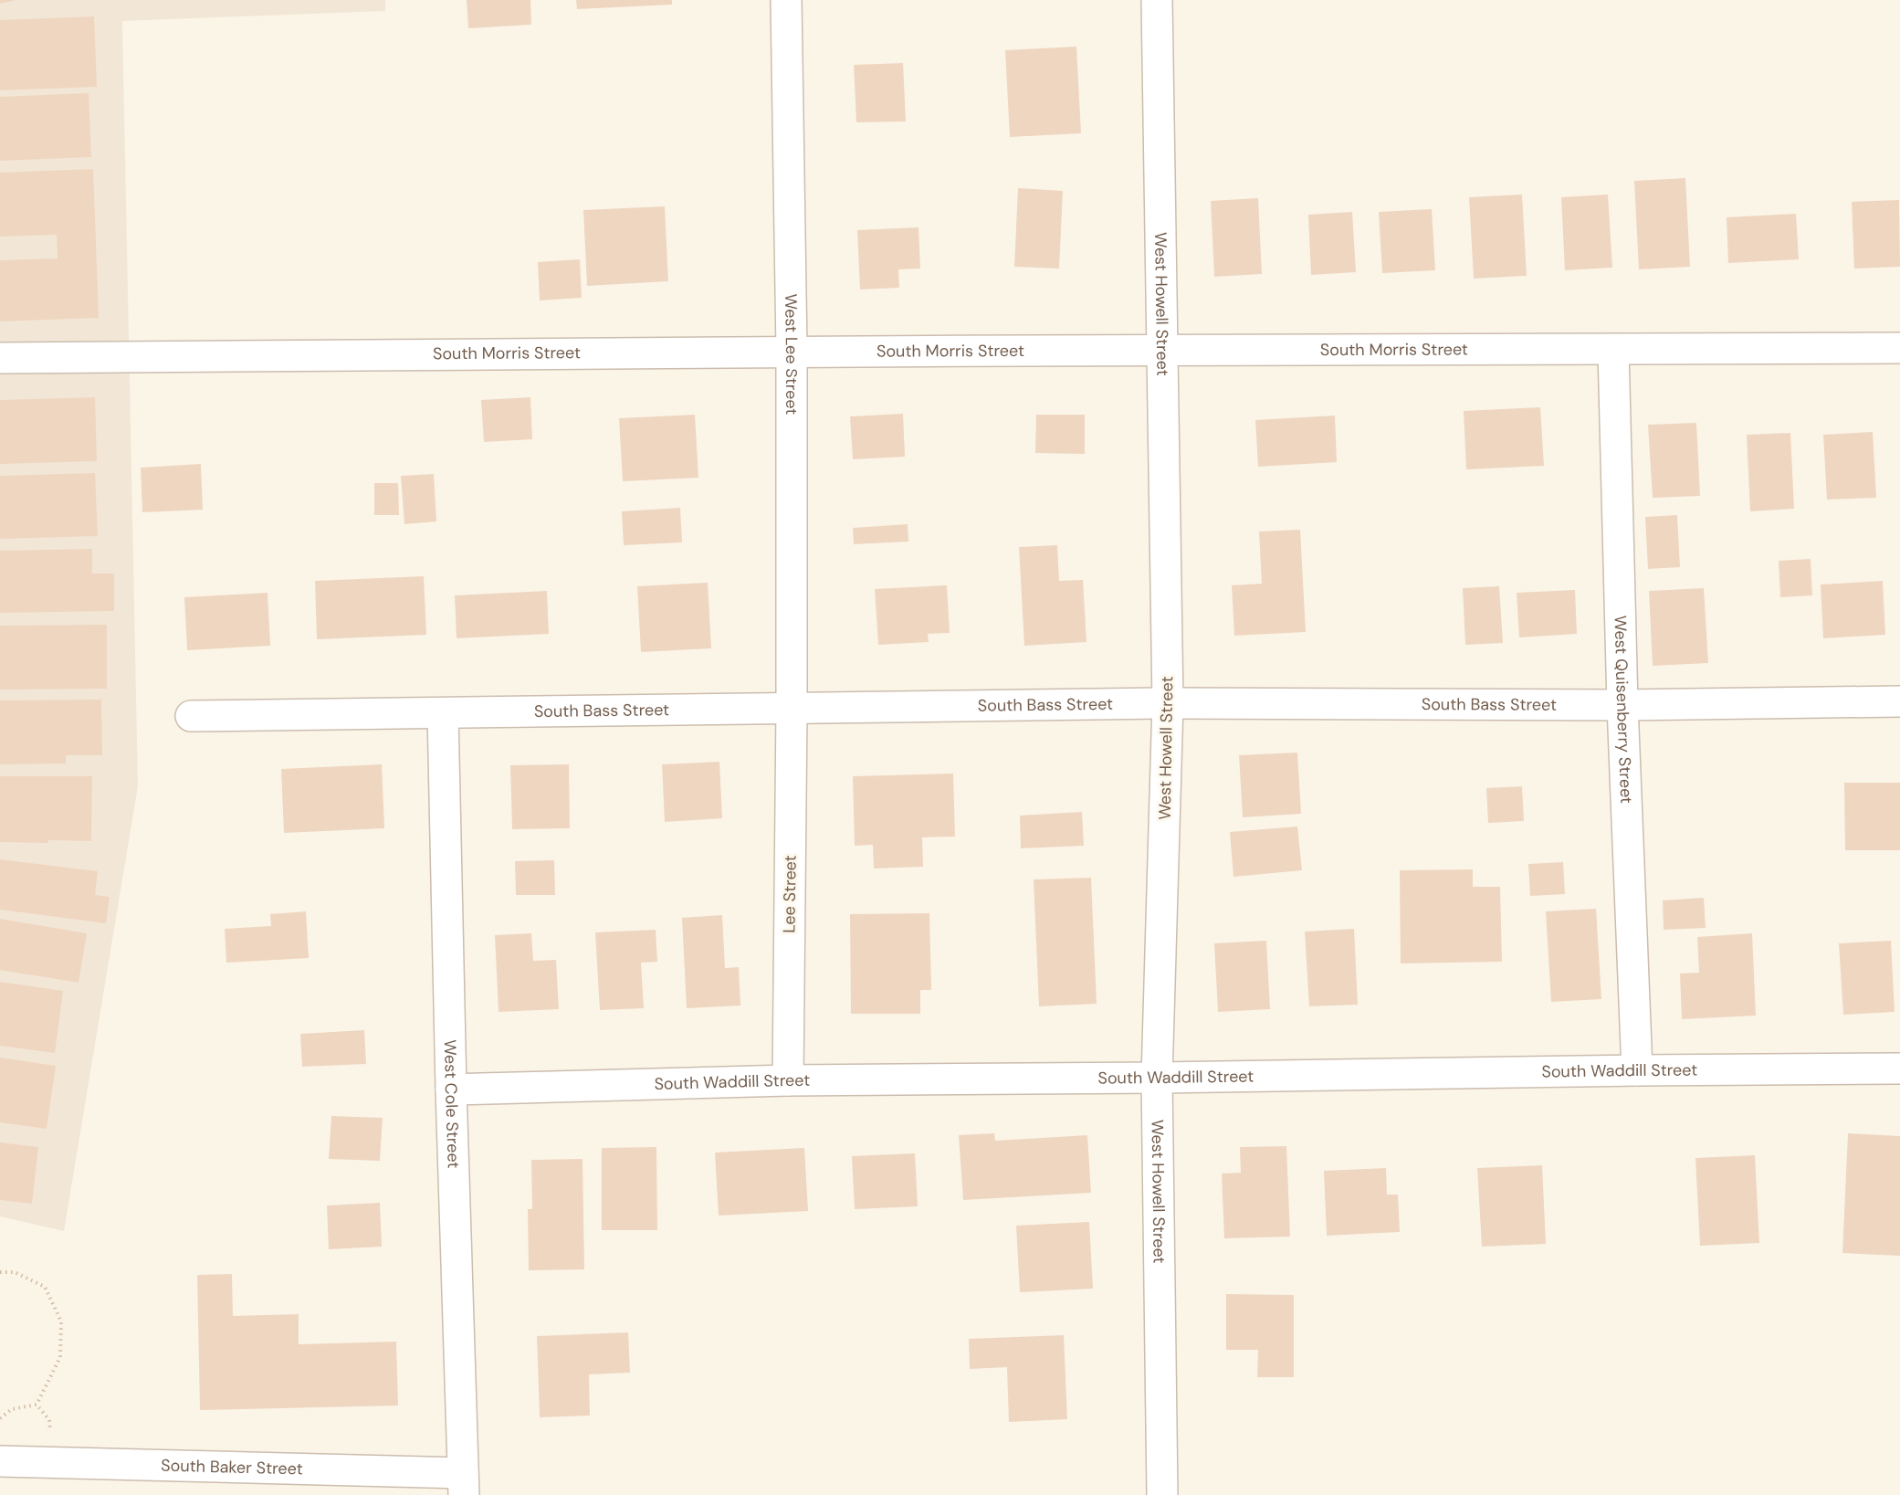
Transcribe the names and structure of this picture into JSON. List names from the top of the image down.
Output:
{
  "streets": {
    "street": [
      "West Howell Street",
      "South Morris Street",
      "West Lee Street",
      "South Bass Street",
      "West Quisenberry Street",
      "Lee Street",
      "South Waddill Street",
      "West Cole Street",
      "South Baker Street"
    ]
  },
  "crossings": [
    ["West Howell Street", "South Morris Street"],
    ["West Howell Street", "South Bass Street"],
    ["West Howell Street", "South Waddill Street"],
    ["South Morris Street", "West Lee Street"],
    ["South Morris Street", "West Quisenberry Street"],
    ["West Lee Street", "South Bass Street"],
    ["West Lee Street", "Lee Street"],
    ["South Bass Street", "West Quisenberry Street"],
    ["South Bass Street", "Lee Street"],
    ["South Bass Street", "West Cole Street"],
    ["West Quisenberry Street", "South Waddill Street"],
    ["Lee Street", "South Waddill Street"],
    ["South Waddill Street", "West Cole Street"],
    ["West Cole Street", "South Baker Street"]
  ]
}
